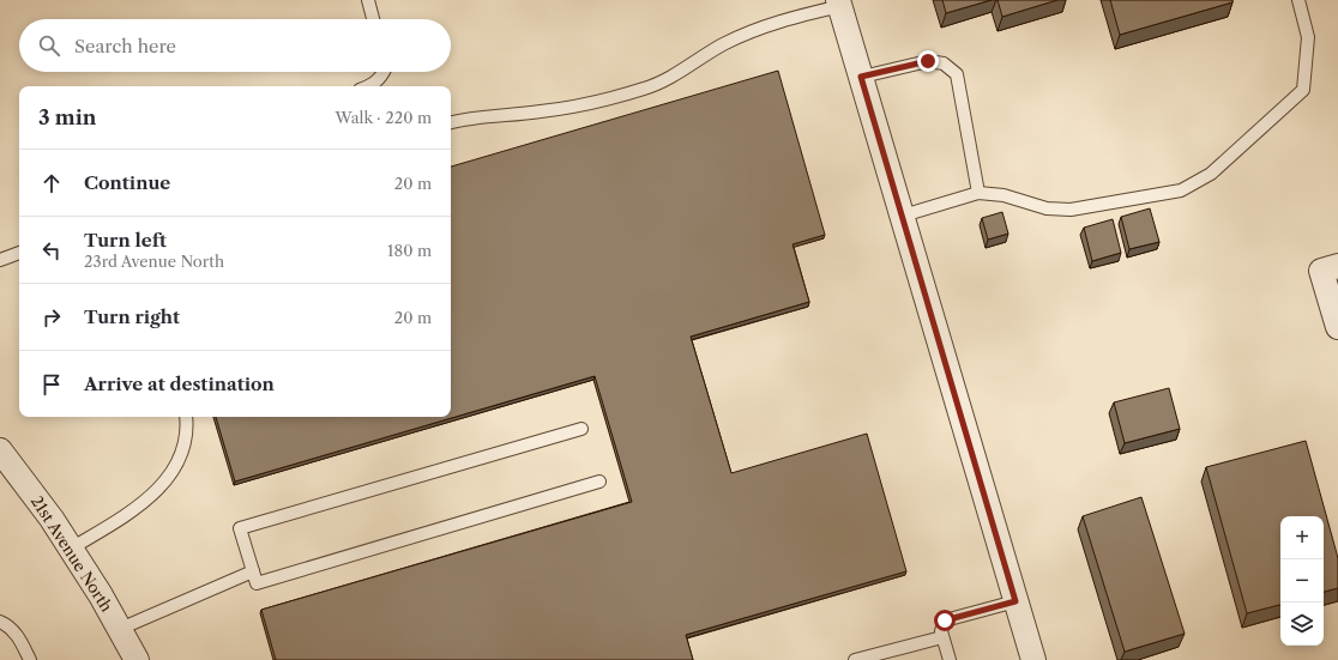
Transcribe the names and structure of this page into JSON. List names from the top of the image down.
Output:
{
  "streets": {
    "street": ["21st Avenue North"]
  },
  "page": {
    "search": "Search here",
    "heading": ["3 min", "Walk · 220 m"],
    "list": [
      ["Continue", "20 m"],
      ["Turn left", "23rd Avenue North", "180 m"],
      ["Turn right", "20 m"],
      "Arrive at destination"
    ],
    "map_buttons": ["+", "−"]
  }
}
